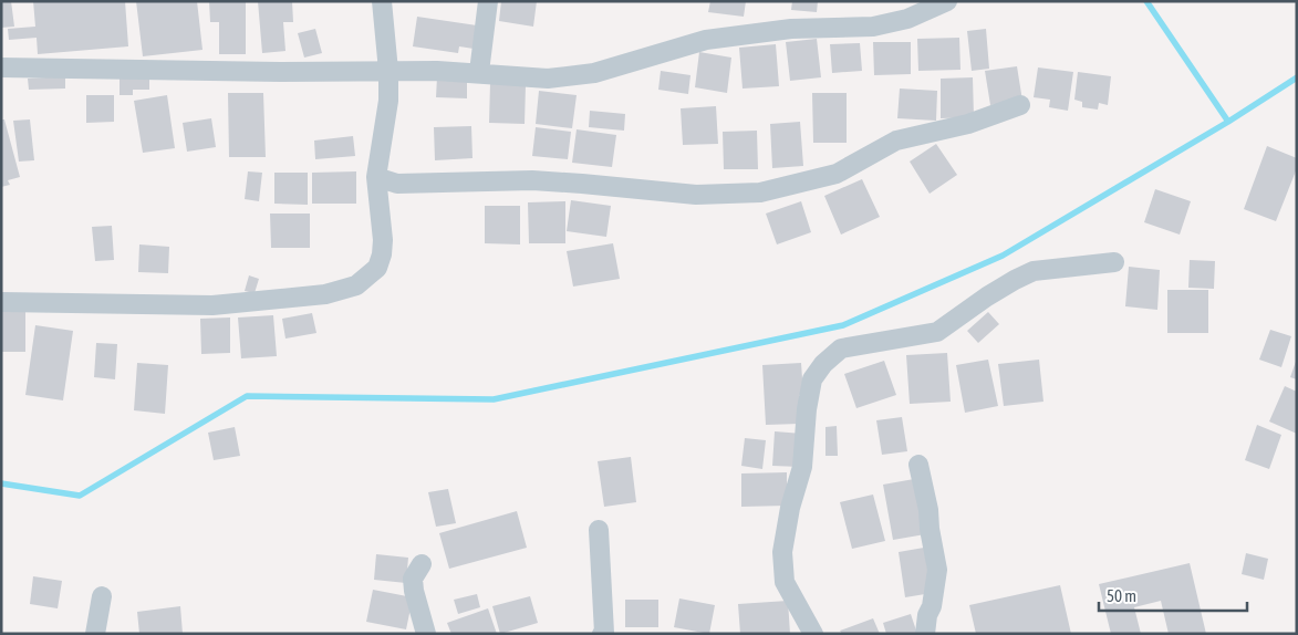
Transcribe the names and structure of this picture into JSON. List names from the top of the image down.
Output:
{
  "scale_bar": "50 m"
}
